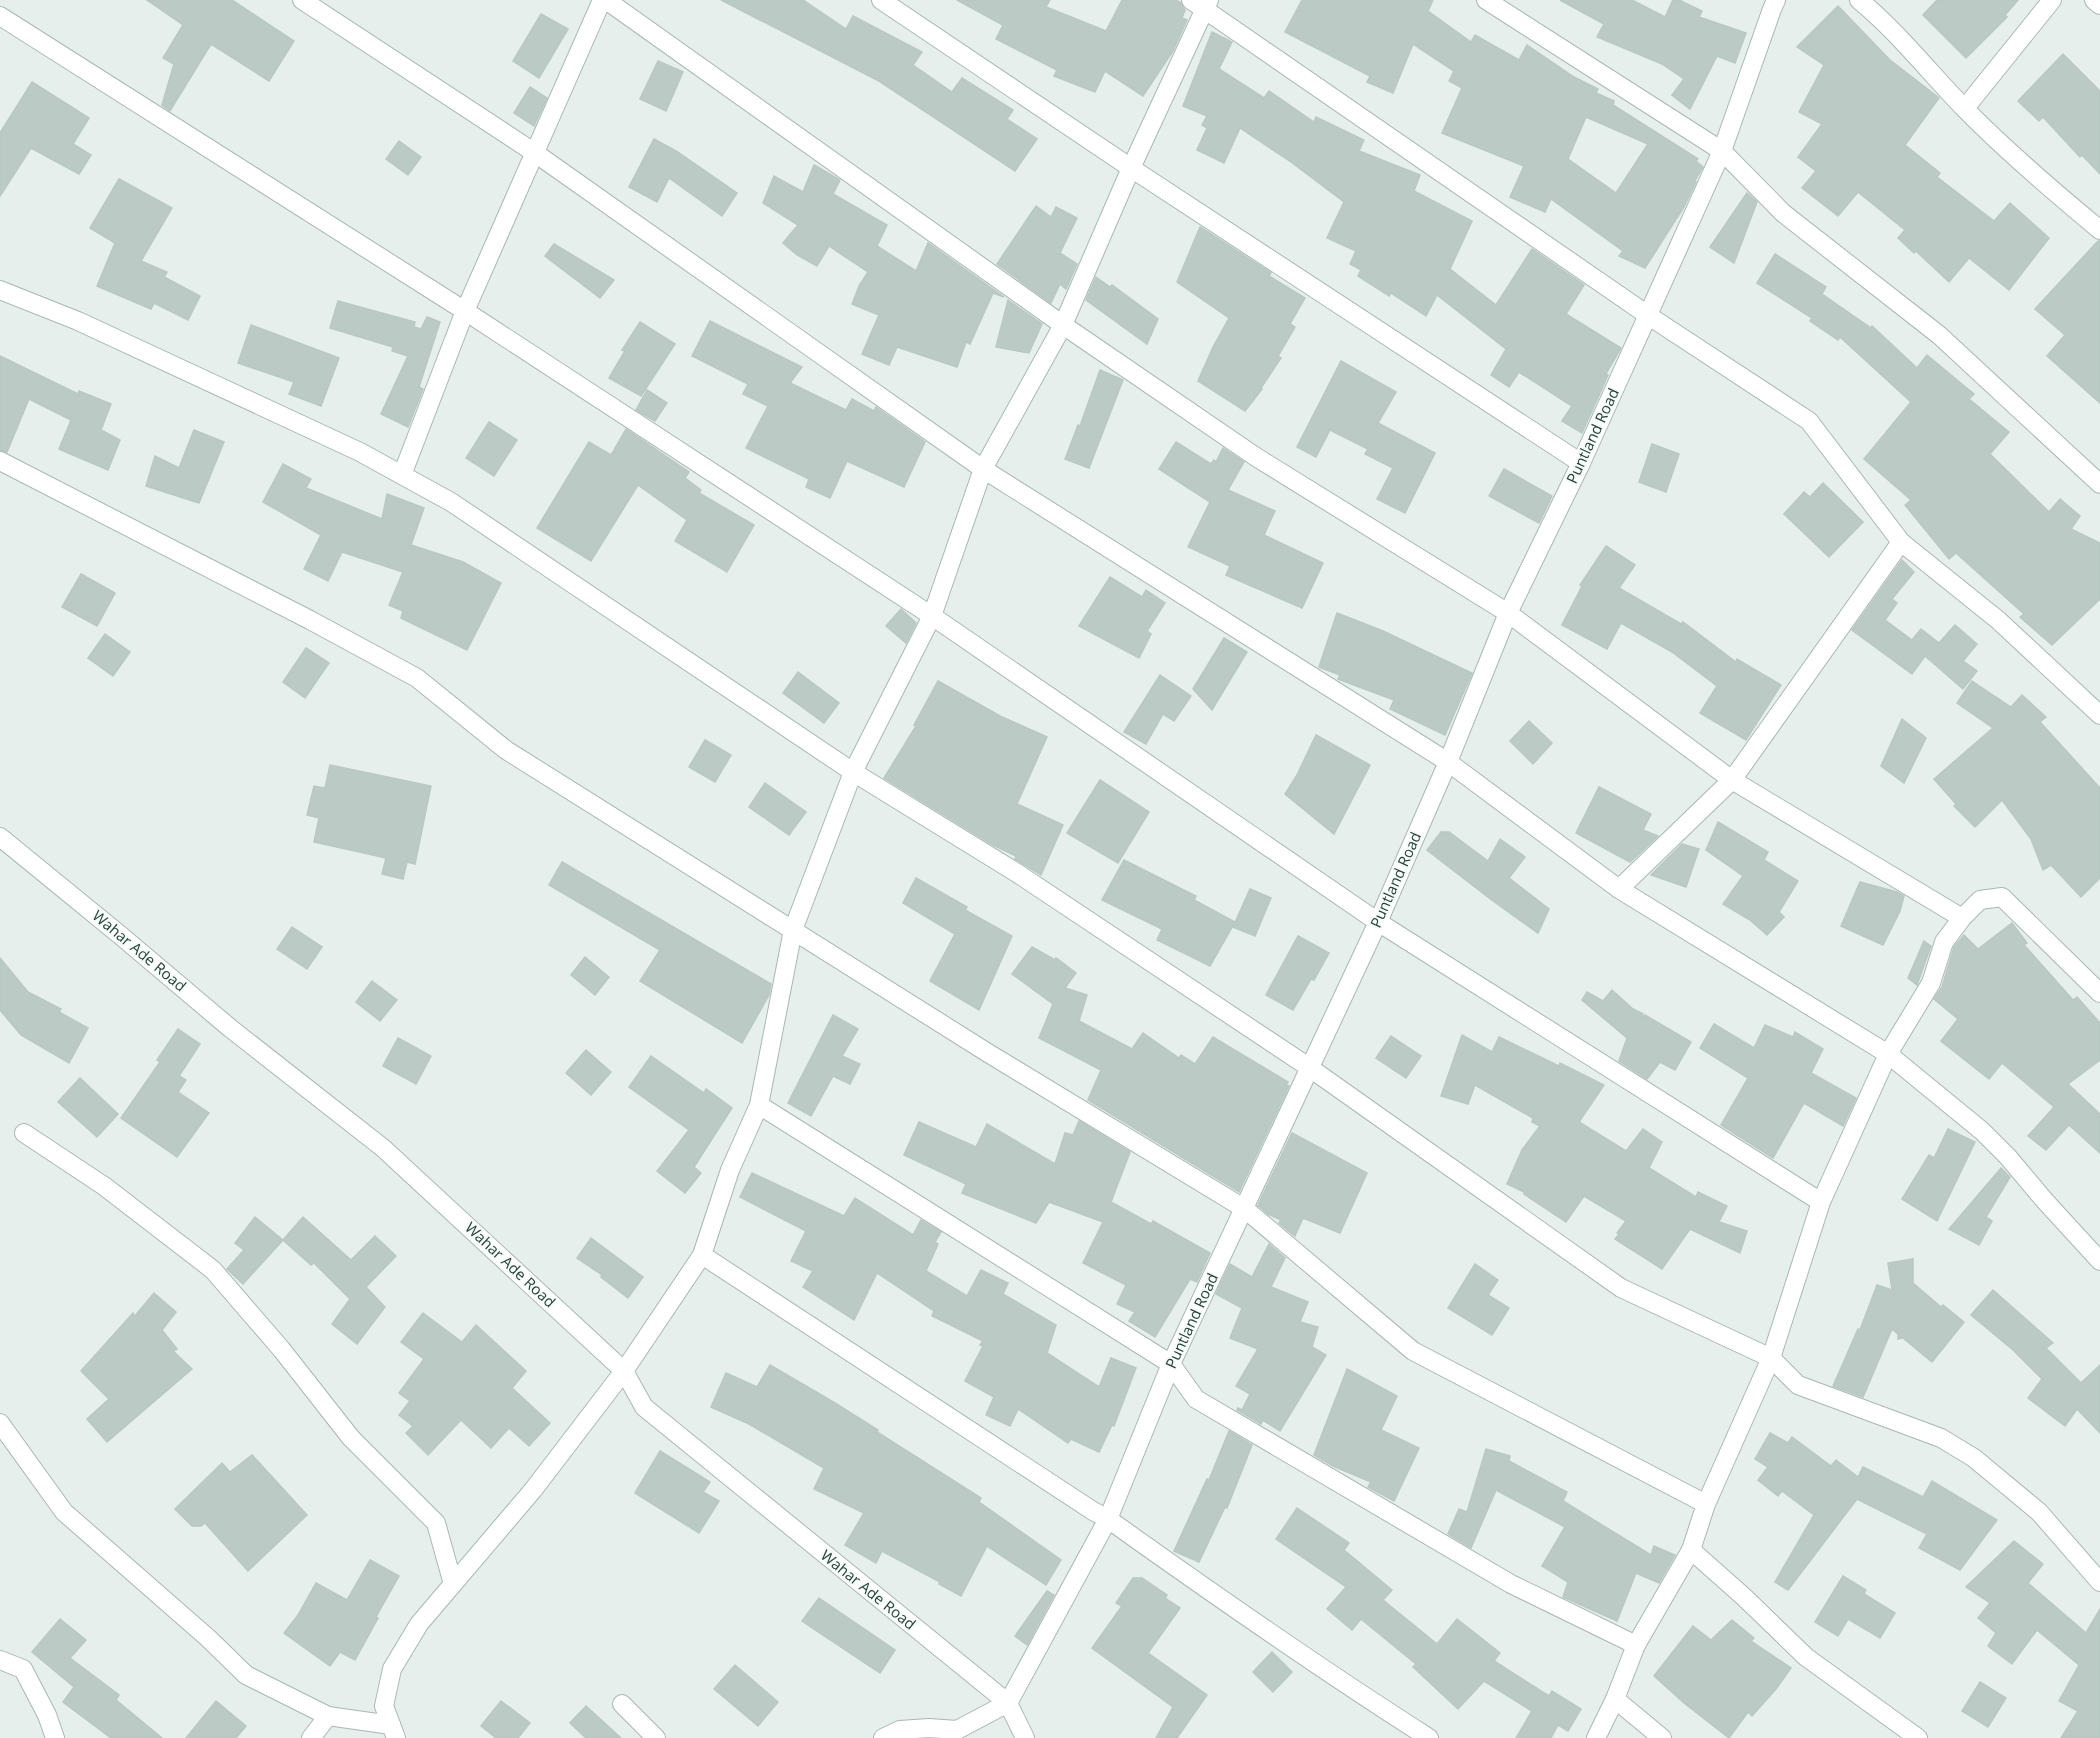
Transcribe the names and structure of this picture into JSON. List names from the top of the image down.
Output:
{
  "streets": {
    "street": ["Puntland Road", "Wahar Ade Road"]
  },
  "crossings": [
    ["Puntland Road", "Wahar Ade Road"]
  ]
}
